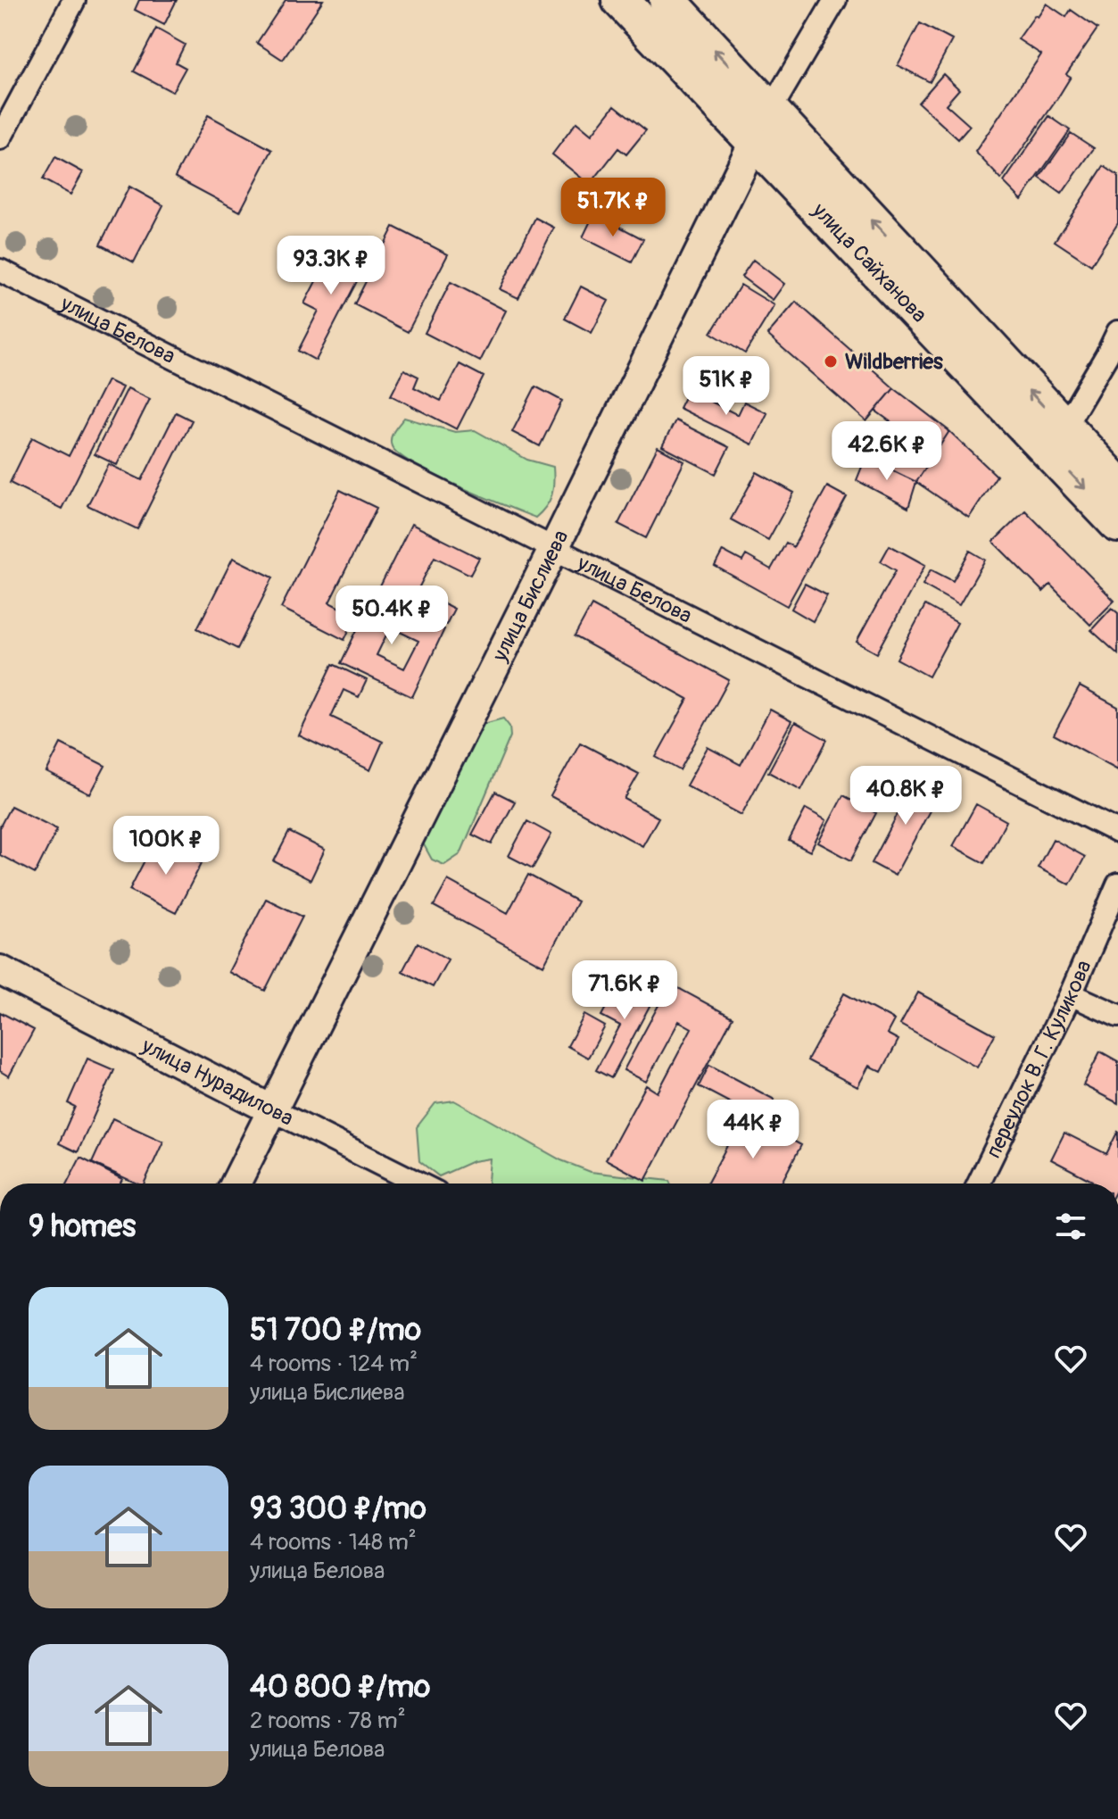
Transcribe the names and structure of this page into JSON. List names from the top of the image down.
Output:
{
  "streets": {
    "main road": ["улица Сайханова"],
    "street": [
      "улица Белова",
      "улица Бислиева",
      "переулок В. Г. Куликова",
      "улица Нурадилова"
    ]
  },
  "crossings": [
    ["улица Сайханова", "улица Бислиева"],
    ["улица Белова", "улица Бислиева"],
    ["улица Бислиева", "улица Нурадилова"]
  ],
  "places": ["Wildberries"],
  "page": {
    "price": [
      "51.7K ₽",
      "93.3K ₽",
      "51K ₽",
      "42.6K ₽",
      "50.4K ₽",
      "40.8K ₽",
      "100K ₽",
      "71.6K ₽",
      "44K ₽"
    ],
    "heading": "9 homes",
    "list": [
      {
        "name": "51 700 ₽/mo",
        "note": "4 rooms · 124 m² · улица Бислиева"
      },
      {
        "name": "93 300 ₽/mo",
        "note": "4 rooms · 148 m² · улица Белова"
      },
      {
        "name": "40 800 ₽/mo",
        "note": "2 rooms · 78 m² · улица Белова"
      }
    ]
  }
}
